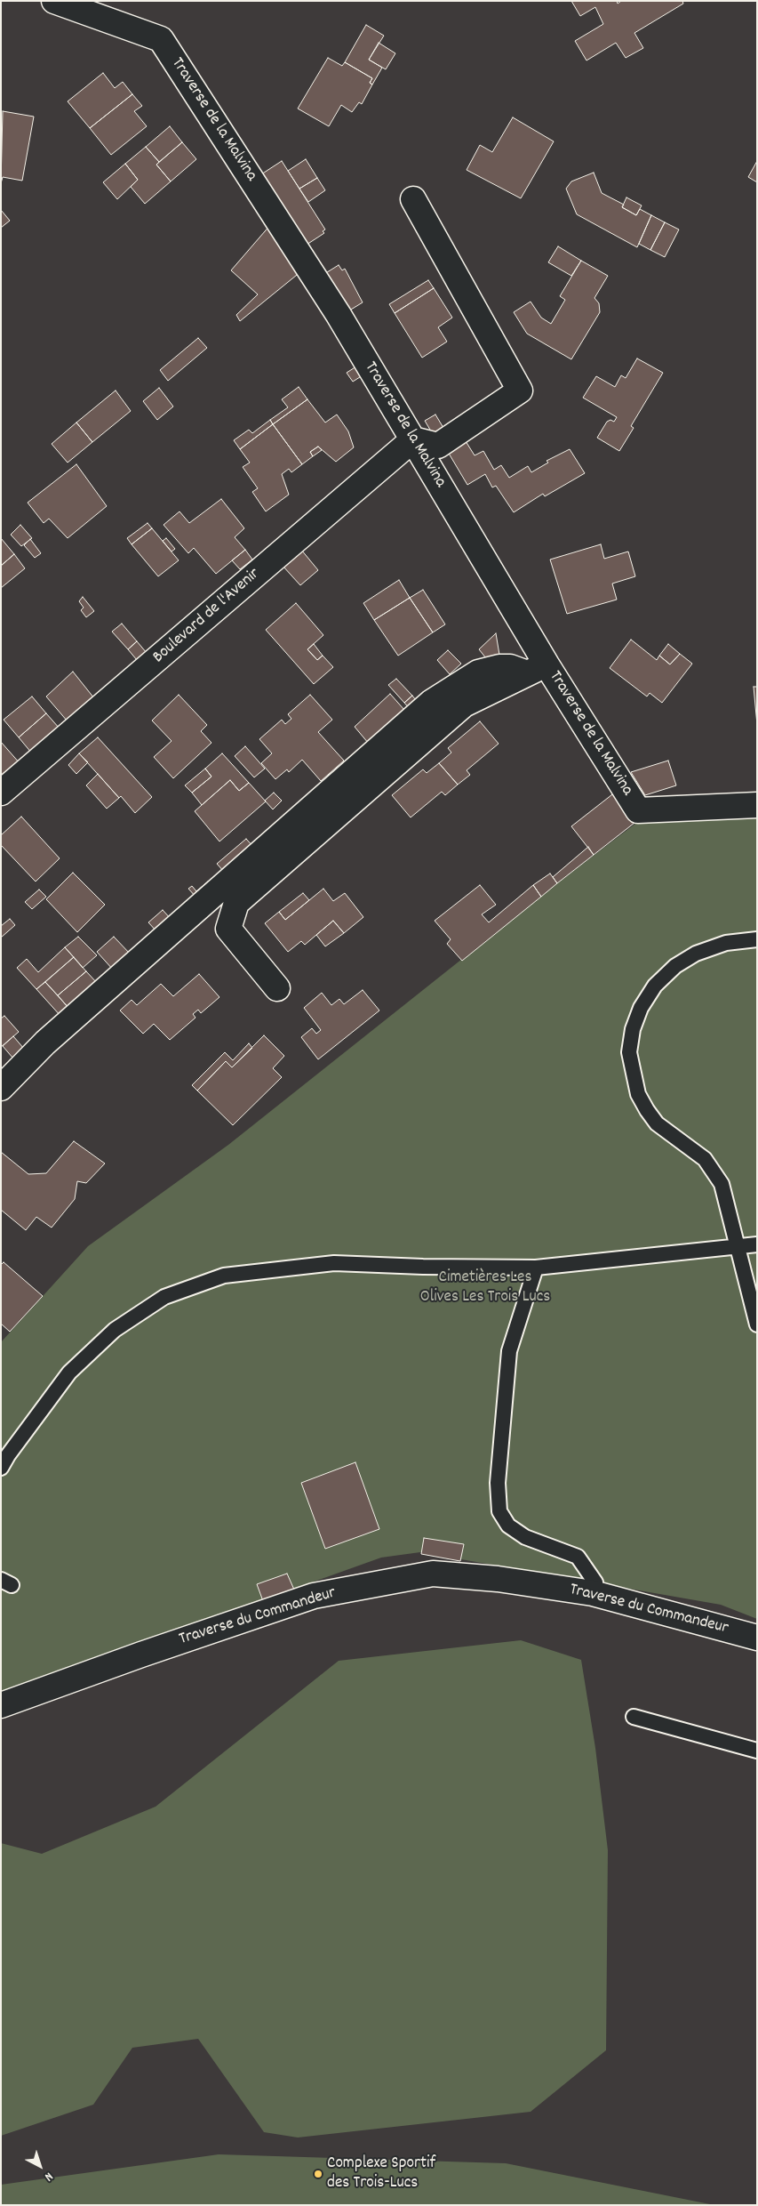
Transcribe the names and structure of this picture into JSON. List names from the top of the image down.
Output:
{
  "streets": {
    "street": ["Traverse de la Malvina", "Boulevard de l'Avenir", "Traverse du Commandeur"]
  },
  "crossings": [
    ["Traverse de la Malvina", "Boulevard de l'Avenir"]
  ],
  "parks": ["Cimetières Les Olives Les Trois Lucs"],
  "places": ["Complexe Sportif des Trois-Lucs"],
  "north": "bottom right"
}
